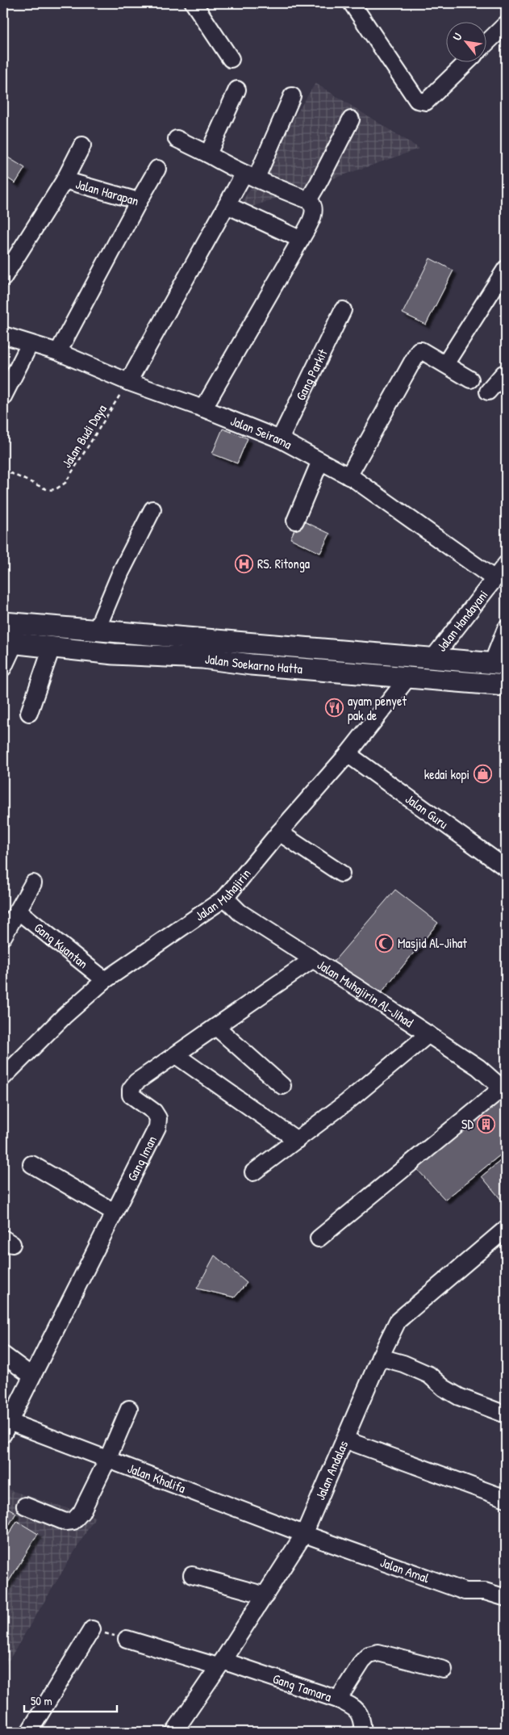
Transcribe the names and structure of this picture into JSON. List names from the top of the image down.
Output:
{
  "streets": {
    "main road": ["Jalan Soekarno Hatta"],
    "street": [
      "Jalan Harapan",
      "Gang Parkit",
      "Jalan Seirama",
      "Jalan Handayani",
      "Jalan Guru",
      "Jalan Muhajirin",
      "Gang Kuantan",
      "Jalan Muhajirin Al-Jihad",
      "Gang Iman",
      "Jalan Andalas",
      "Jalan Khalifa",
      "Jalan Amal",
      "Gang Tamara"
    ],
    "path": ["Jalan Budi Daya"]
  },
  "crossings": [
    ["Gang Parkit", "Jalan Seirama"],
    ["Jalan Seirama", "Jalan Budi Daya"],
    ["Jalan Seirama", "Jalan Handayani"],
    ["Jalan Handayani", "Jalan Soekarno Hatta"],
    ["Jalan Soekarno Hatta", "Jalan Muhajirin"],
    ["Jalan Guru", "Jalan Muhajirin"],
    ["Jalan Muhajirin", "Gang Kuantan"],
    ["Jalan Muhajirin", "Jalan Muhajirin Al-Jihad"],
    ["Jalan Muhajirin Al-Jihad", "Gang Iman"],
    ["Gang Iman", "Jalan Khalifa"],
    ["Jalan Andalas", "Jalan Khalifa"],
    ["Jalan Andalas", "Jalan Amal"],
    ["Jalan Andalas", "Gang Tamara"],
    ["Jalan Khalifa", "Jalan Amal"]
  ],
  "places": {
    "hospital": ["RS. Ritonga"],
    "restaurant": ["ayam penyet pak de"],
    "shop": ["kedai kopi"],
    "mosque": ["Masjid Al-Jihat"],
    "building": ["SD"]
  },
  "scale_bar": "50 m",
  "north": "top left"
}
